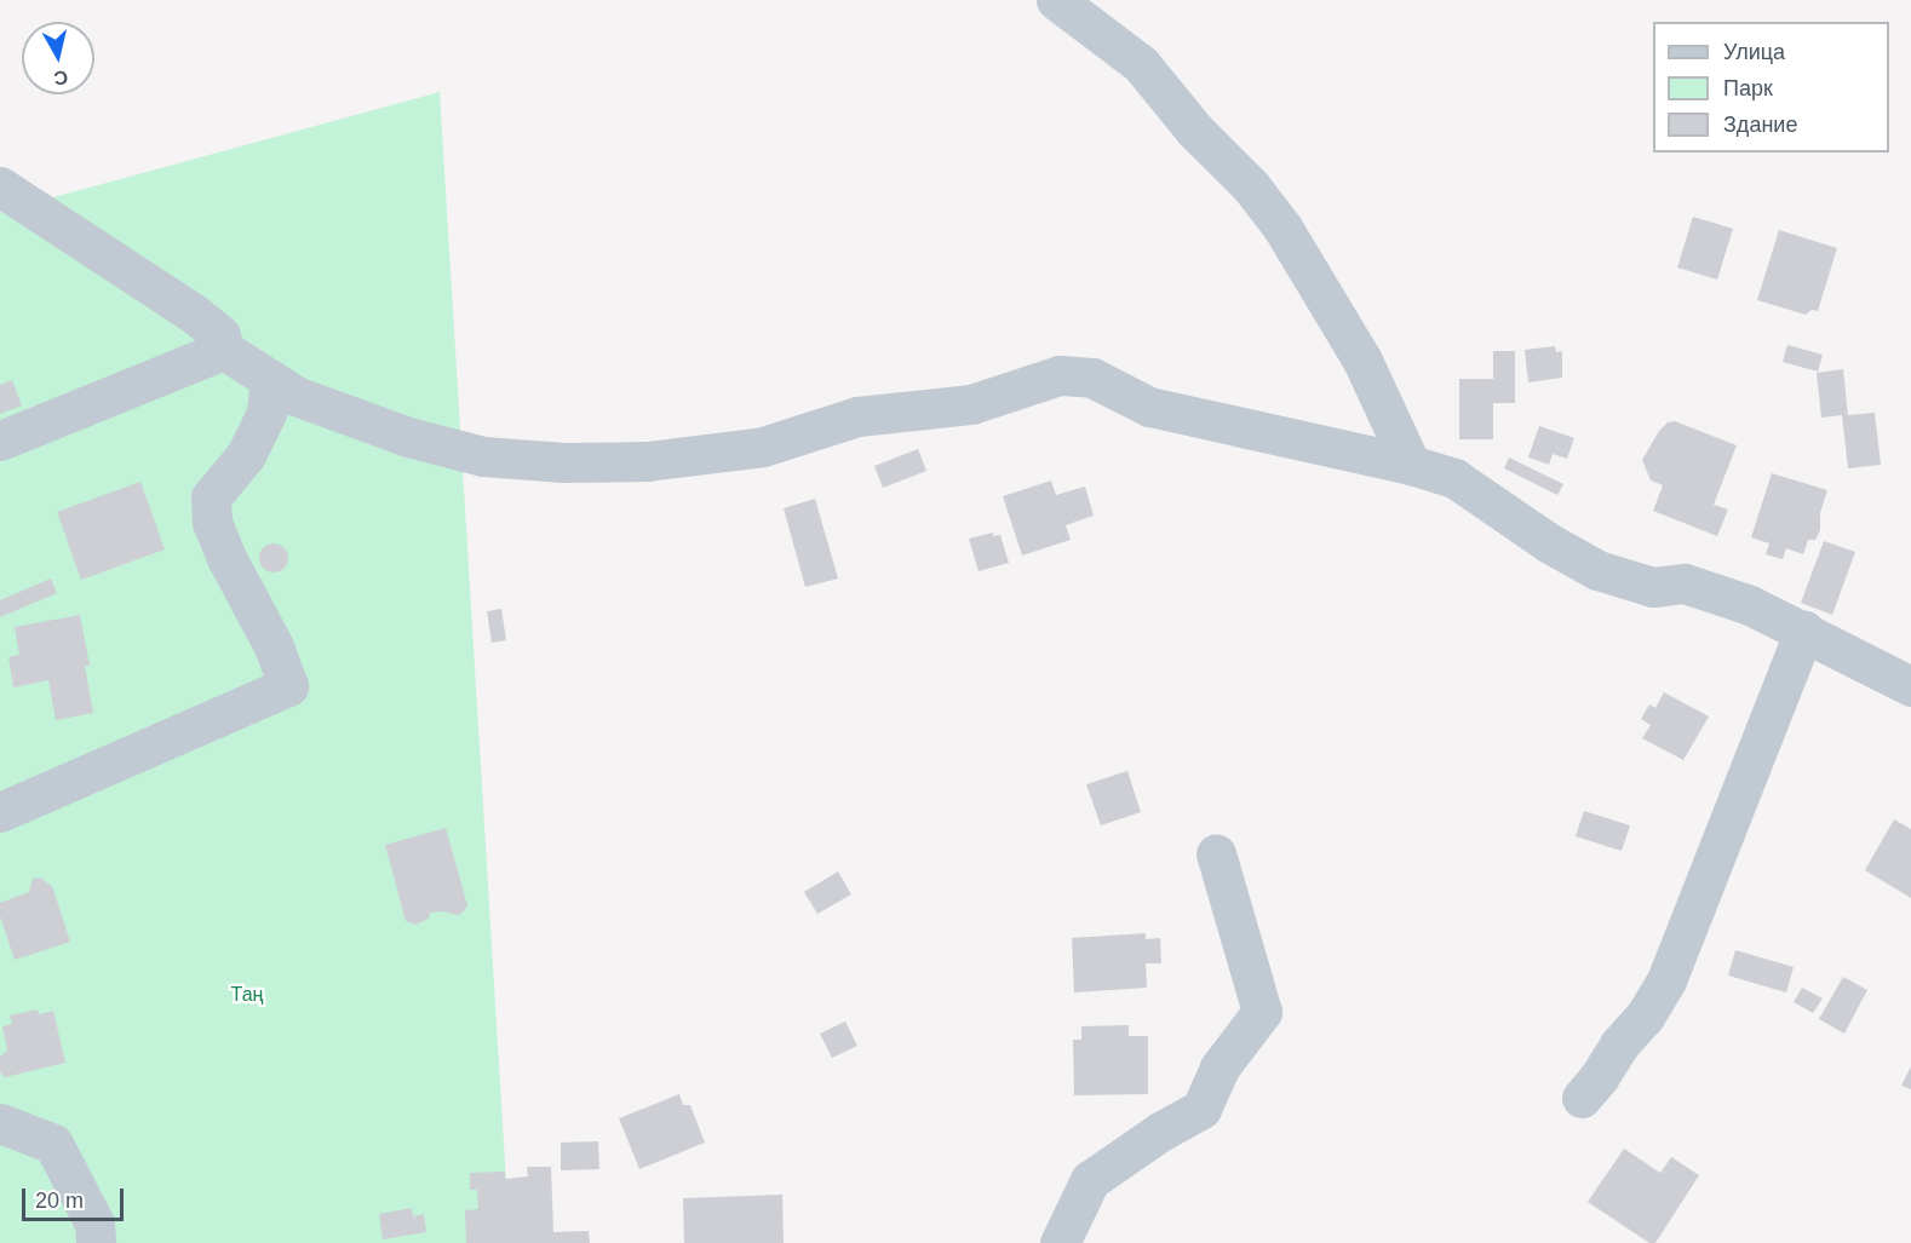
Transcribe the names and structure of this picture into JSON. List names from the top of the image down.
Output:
{
  "parks": ["Таң"],
  "legend": ["Улица", "Парк", "Здание"],
  "scale_bar": "20 m",
  "north": "bottom"
}
